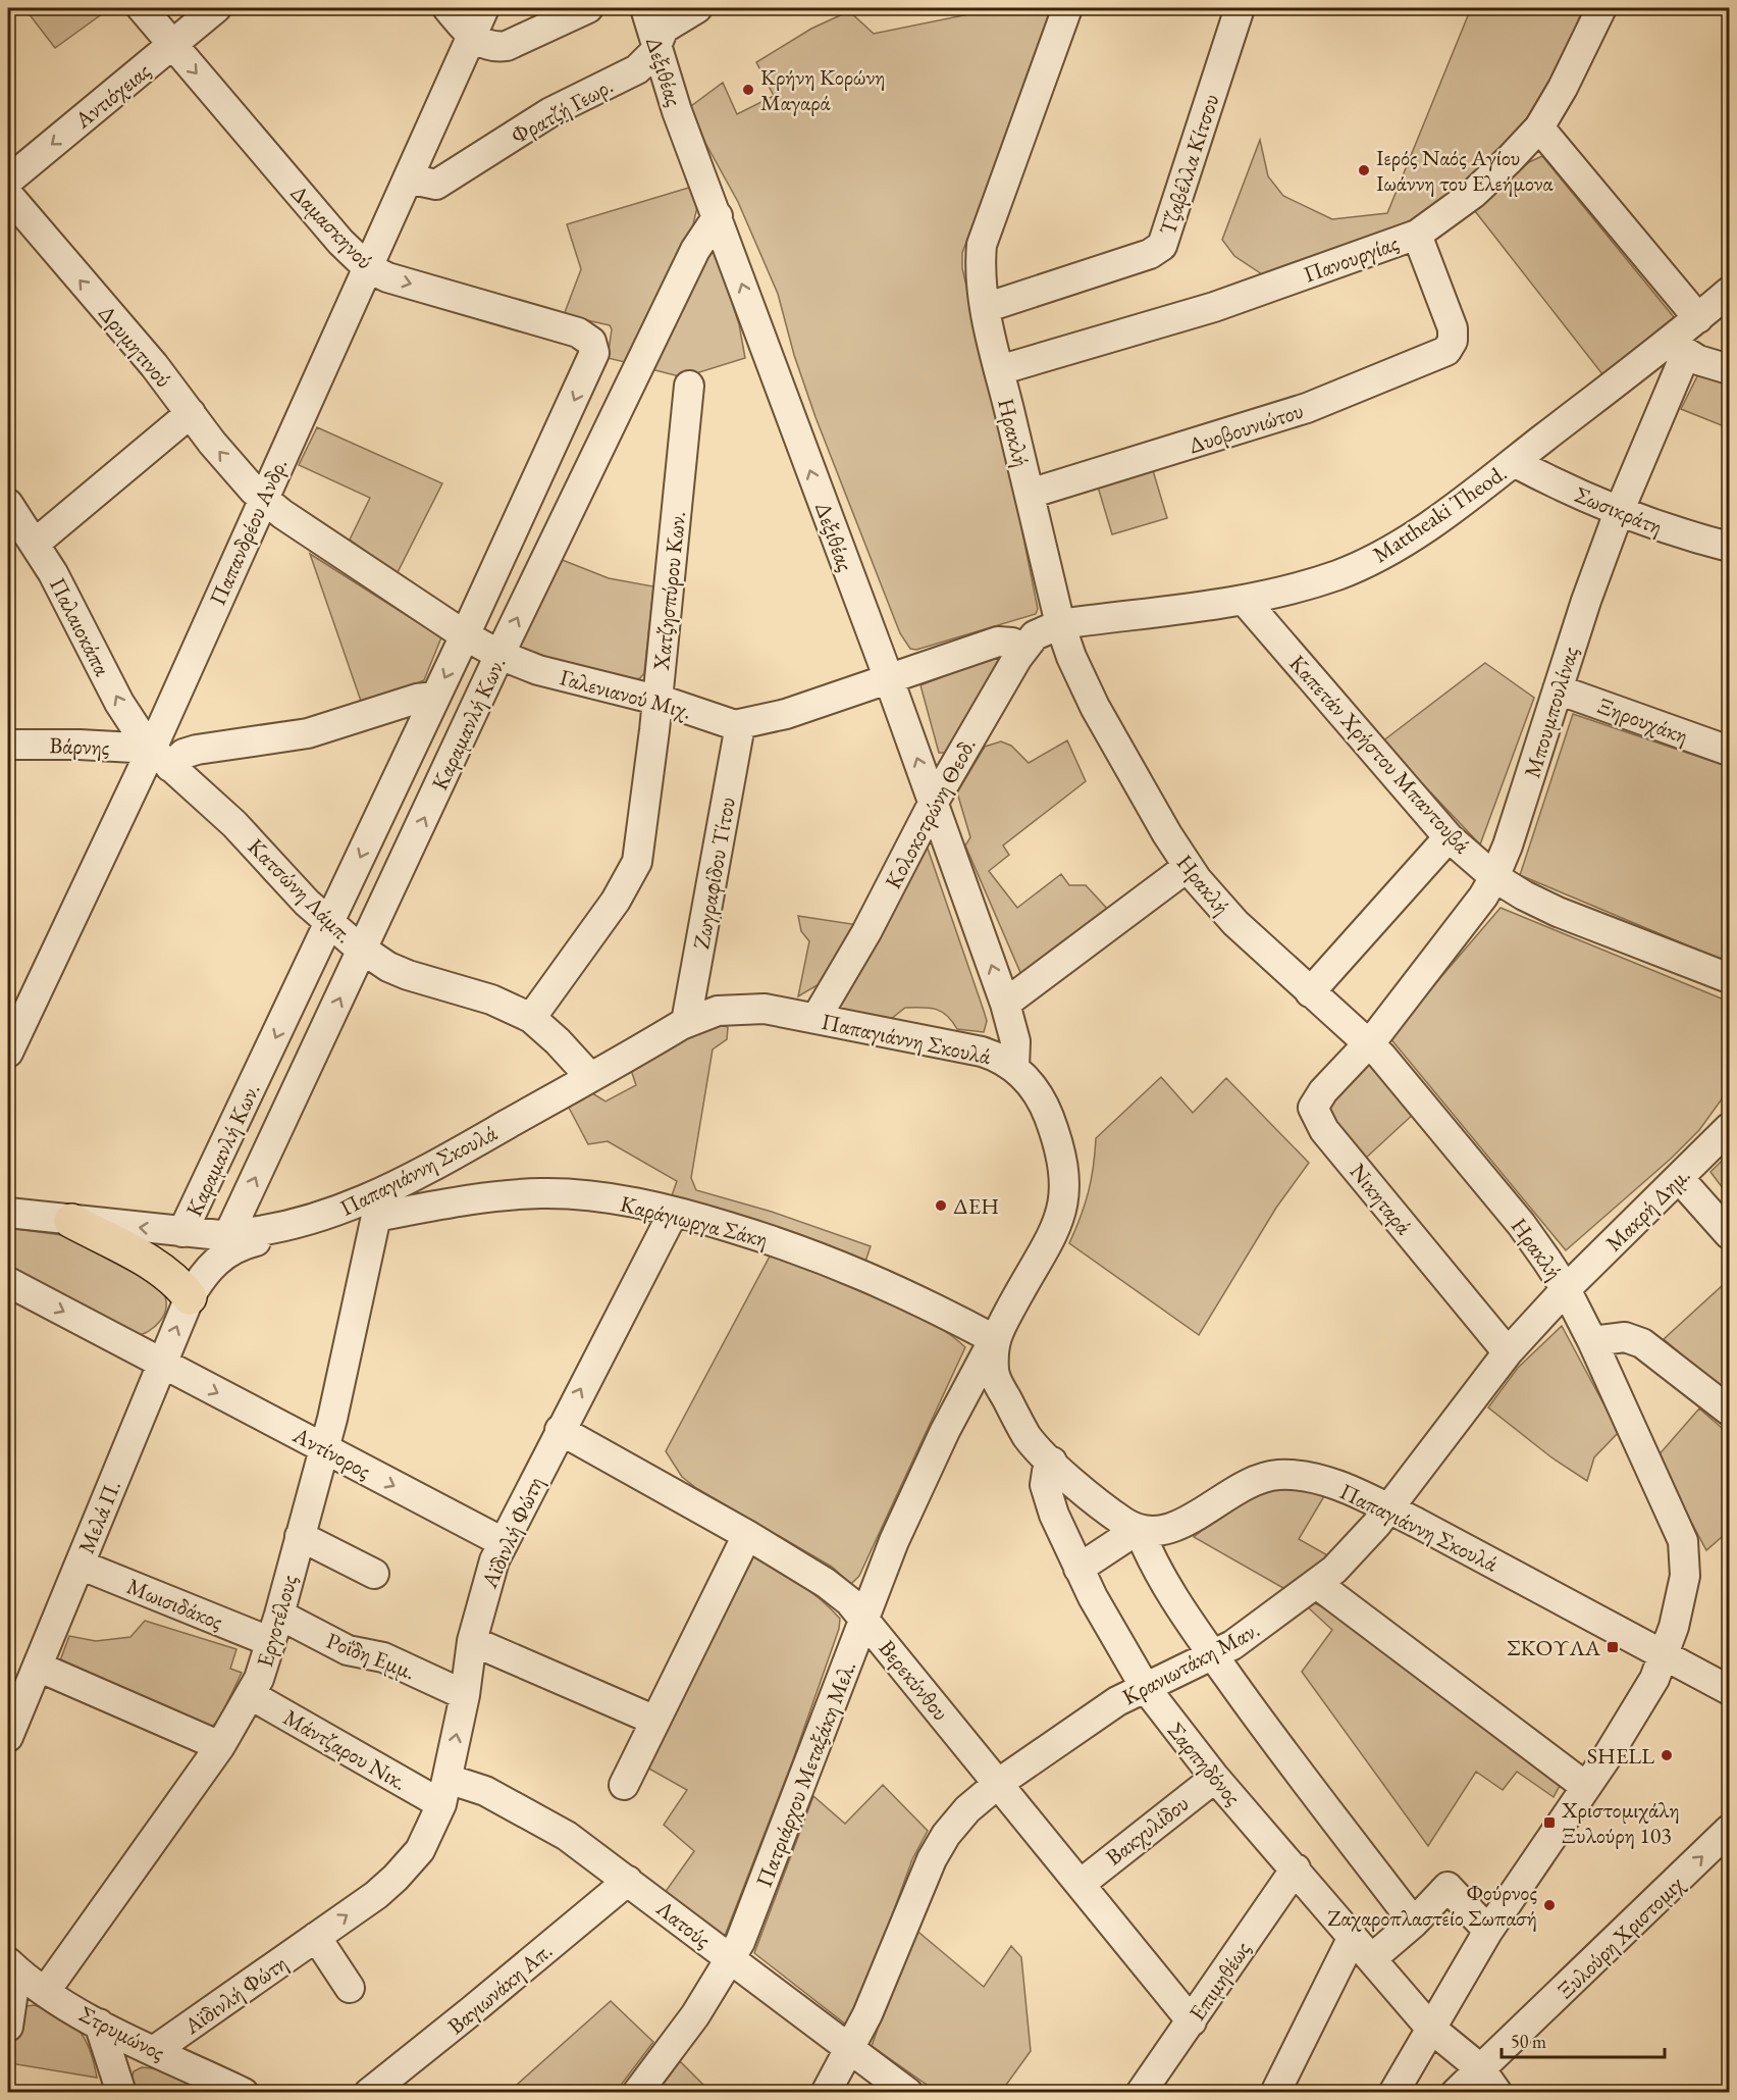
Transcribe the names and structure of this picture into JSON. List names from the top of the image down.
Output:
{
  "streets": {
    "street": [
      "Δεξιθέας",
      "Αντιόχειας",
      "Φρατζή Γεωρ.",
      "Τζαβέλλα Κίτσου",
      "Δαμασκηνού",
      "Πανουργίας",
      "Δρυμητινού",
      "Δυοβουνιώτου",
      "Ηρακλή",
      "Σωσικράτη",
      "Mattheaki Theod.",
      "Παπανδρέου Ανδρ.",
      "Χατζησπύρου Κων.",
      "Παλαιοκάπα",
      "Γαλενιανού Μιχ.",
      "Μπουμπουλίνας",
      "Ξηρουχάκη",
      "Καραμανλή Κων.",
      "Βάρνης",
      "Καπετάν Χρήστου Μπαντουβά",
      "Κολοκοτρώνη Θεοδ.",
      "Ζωγραφίδου Τίτου",
      "Κατσώνη Λάμπ.",
      "Παπαγιάννη Σκουλά",
      "Νικηταρά",
      "Μακρή Δημ.",
      "Καράγιωργα Σάκη",
      "Αντίνορος",
      "Μελά Π.",
      "Αϊδινλή Φώτη",
      "Μωισιδάκος",
      "Εργοτέλους",
      "Ροΐδη Εμμ.",
      "Κρανιωτάκη Μαν.",
      "Βερεκύνθου",
      "Μάντζαρου Νικ.",
      "Σαρπηδόνος",
      "Πατριάρχου Μεταξάκη Μελ.",
      "Βακχυλίδου",
      "Λατούς",
      "Ξυλούρη Χριστομιχ",
      "Επιμηθέως",
      "Βαγιωνάκη Απ.",
      "Στρυμώνος"
    ]
  },
  "crossings": [
    ["Δεξιθέας", "Φρατζή Γεωρ."],
    ["Δεξιθέας", "Γαλενιανού Μιχ."],
    ["Δεξιθέας", "Καραμανλή Κων."],
    ["Δεξιθέας", "Κολοκοτρώνη Θεοδ."],
    ["Δεξιθέας", "Παπαγιάννη Σκουλά"],
    ["Αντιόχειας", "Δαμασκηνού"],
    ["Φρατζή Γεωρ.", "Παπανδρέου Ανδρ."],
    ["Τζαβέλλα Κίτσου", "Ηρακλή"],
    ["Δαμασκηνού", "Παπανδρέου Ανδρ."],
    ["Δαμασκηνού", "Καραμανλή Κων."],
    ["Πανουργίας", "Δυοβουνιώτου"],
    ["Πανουργίας", "Ηρακλή"],
    ["Δρυμητινού", "Παπανδρέου Ανδρ."],
    ["Δρυμητινού", "Γαλενιανού Μιχ."],
    ["Δυοβουνιώτου", "Ηρακλή"],
    ["Ηρακλή", "Mattheaki Theod."],
    ["Ηρακλή", "Μπουμπουλίνας"],
    ["Ηρακλή", "Κολοκοτρώνη Θεοδ."],
    ["Ηρακλή", "Παπαγιάννη Σκουλά"],
    ["Ηρακλή", "Νικηταρά"],
    ["Ηρακλή", "Μακρή Δημ."],
    ["Ηρακλή", "Κρανιωτάκη Μαν."],
    ["Ηρακλή", "Σαρπηδόνος"],
    ["Σωσικράτη", "Mattheaki Theod."],
    ["Σωσικράτη", "Μπουμπουλίνας"],
    ["Mattheaki Theod.", "Μπουμπουλίνας"],
    ["Mattheaki Theod.", "Καπετάν Χρήστου Μπαντουβά"],
    ["Mattheaki Theod.", "Κολοκοτρώνη Θεοδ."],
    ["Παπανδρέου Ανδρ.", "Παλαιοκάπα"],
    ["Παπανδρέου Ανδρ.", "Γαλενιανού Μιχ."],
    ["Παπανδρέου Ανδρ.", "Καραμανλή Κων."],
    ["Παπανδρέου Ανδρ.", "Βάρνης"],
    ["Παπανδρέου Ανδρ.", "Κατσώνη Λάμπ."],
    ["Χατζησπύρου Κων.", "Γαλενιανού Μιχ."],
    ["Χατζησπύρου Κων.", "Κατσώνη Λάμπ."],
    ["Παλαιοκάπα", "Καραμανλή Κων."],
    ["Παλαιοκάπα", "Βάρνης"],
    ["Παλαιοκάπα", "Κατσώνη Λάμπ."],
    ["Γαλενιανού Μιχ.", "Καραμανλή Κων."],
    ["Γαλενιανού Μιχ.", "Κολοκοτρώνη Θεοδ."],
    ["Γαλενιανού Μιχ.", "Ζωγραφίδου Τίτου"],
    ["Μπουμπουλίνας", "Ξηρουχάκη"],
    ["Μπουμπουλίνας", "Καπετάν Χρήστου Μπαντουβά"],
    ["Μπουμπουλίνας", "Νικηταρά"],
    ["Καραμανλή Κων.", "Βάρνης"],
    ["Καραμανλή Κων.", "Κατσώνη Λάμπ."],
    ["Καραμανλή Κων.", "Παπαγιάννη Σκουλά"],
    ["Βάρνης", "Κατσώνη Λάμπ."],
    ["Κολοκοτρώνη Θεοδ.", "Παπαγιάννη Σκουλά"],
    ["Ζωγραφίδου Τίτου", "Παπαγιάννη Σκουλά"],
    ["Κατσώνη Λάμπ.", "Παπαγιάννη Σκουλά"],
    ["Παπαγιάννη Σκουλά", "Καράγιωργα Σάκη"],
    ["Παπαγιάννη Σκουλά", "Μελά Π."],
    ["Παπαγιάννη Σκουλά", "Εργοτέλους"],
    ["Παπαγιάννη Σκουλά", "Κρανιωτάκη Μαν."],
    ["Παπαγιάννη Σκουλά", "Πατριάρχου Μεταξάκη Μελ."],
    ["Νικηταρά", "Κρανιωτάκη Μαν."],
    ["Μακρή Δημ.", "Κρανιωτάκη Μαν."],
    ["Καράγιωργα Σάκη", "Αϊδινλή Φώτη"],
    ["Καράγιωργα Σάκη", "Εργοτέλους"],
    ["Καράγιωργα Σάκη", "Πατριάρχου Μεταξάκη Μελ."],
    ["Αντίνορος", "Μελά Π."],
    ["Αντίνορος", "Αϊδινλή Φώτη"],
    ["Αντίνορος", "Εργοτέλους"],
    ["Μελά Π.", "Μωισιδάκος"],
    ["Αϊδινλή Φώτη", "Ροΐδη Εμμ."],
    ["Αϊδινλή Φώτη", "Βερεκύνθου"],
    ["Αϊδινλή Φώτη", "Μάντζαρου Νικ."],
    ["Αϊδινλή Φώτη", "Λατούς"],
    ["Αϊδινλή Φώτη", "Στρυμώνος"],
    ["Μωισιδάκος", "Εργοτέλους"],
    ["Εργοτέλους", "Ροΐδη Εμμ."],
    ["Εργοτέλους", "Μάντζαρου Νικ."],
    ["Εργοτέλους", "Στρυμώνος"],
    ["Κρανιωτάκη Μαν.", "Βερεκύνθου"],
    ["Κρανιωτάκη Μαν.", "Σαρπηδόνος"],
    ["Κρανιωτάκη Μαν.", "Λατούς"],
    ["Βερεκύνθου", "Πατριάρχου Μεταξάκη Μελ."],
    ["Βερεκύνθου", "Βακχυλίδου"],
    ["Βερεκύνθου", "Επιμηθέως"],
    ["Μάντζαρου Νικ.", "Λατούς"],
    ["Σαρπηδόνος", "Βακχυλίδου"],
    ["Σαρπηδόνος", "Ξυλούρη Χριστομιχ"],
    ["Σαρπηδόνος", "Επιμηθέως"],
    ["Πατριάρχου Μεταξάκη Μελ.", "Λατούς"],
    ["Λατούς", "Βαγιωνάκη Απ."]
  ],
  "one_way": [
    "Δεξιθέας",
    "Αντιόχειας",
    "Δαμασκηνού",
    "Δρυμητινού",
    "Παλαιοκάπα",
    "Αντίνορος",
    "Αϊδινλή Φώτη",
    "Ξυλούρη Χριστομιχ"
  ],
  "places": {
    "other": [
      "Κρήνη Κορώνη Μαγαρά",
      "Ιερός Ναός Αγίου Ιωάννη του Ελεήμονα",
      "ΔΕΗ",
      "SHELL",
      "Φούρνος Ζαχαροπλαστείο Σωπασή"
    ],
    "transit": ["ΣΚΟΥΛΑ", "Χριστομιχάλη Ξυλούρη 103"]
  },
  "scale_bar": "50 m"
}
